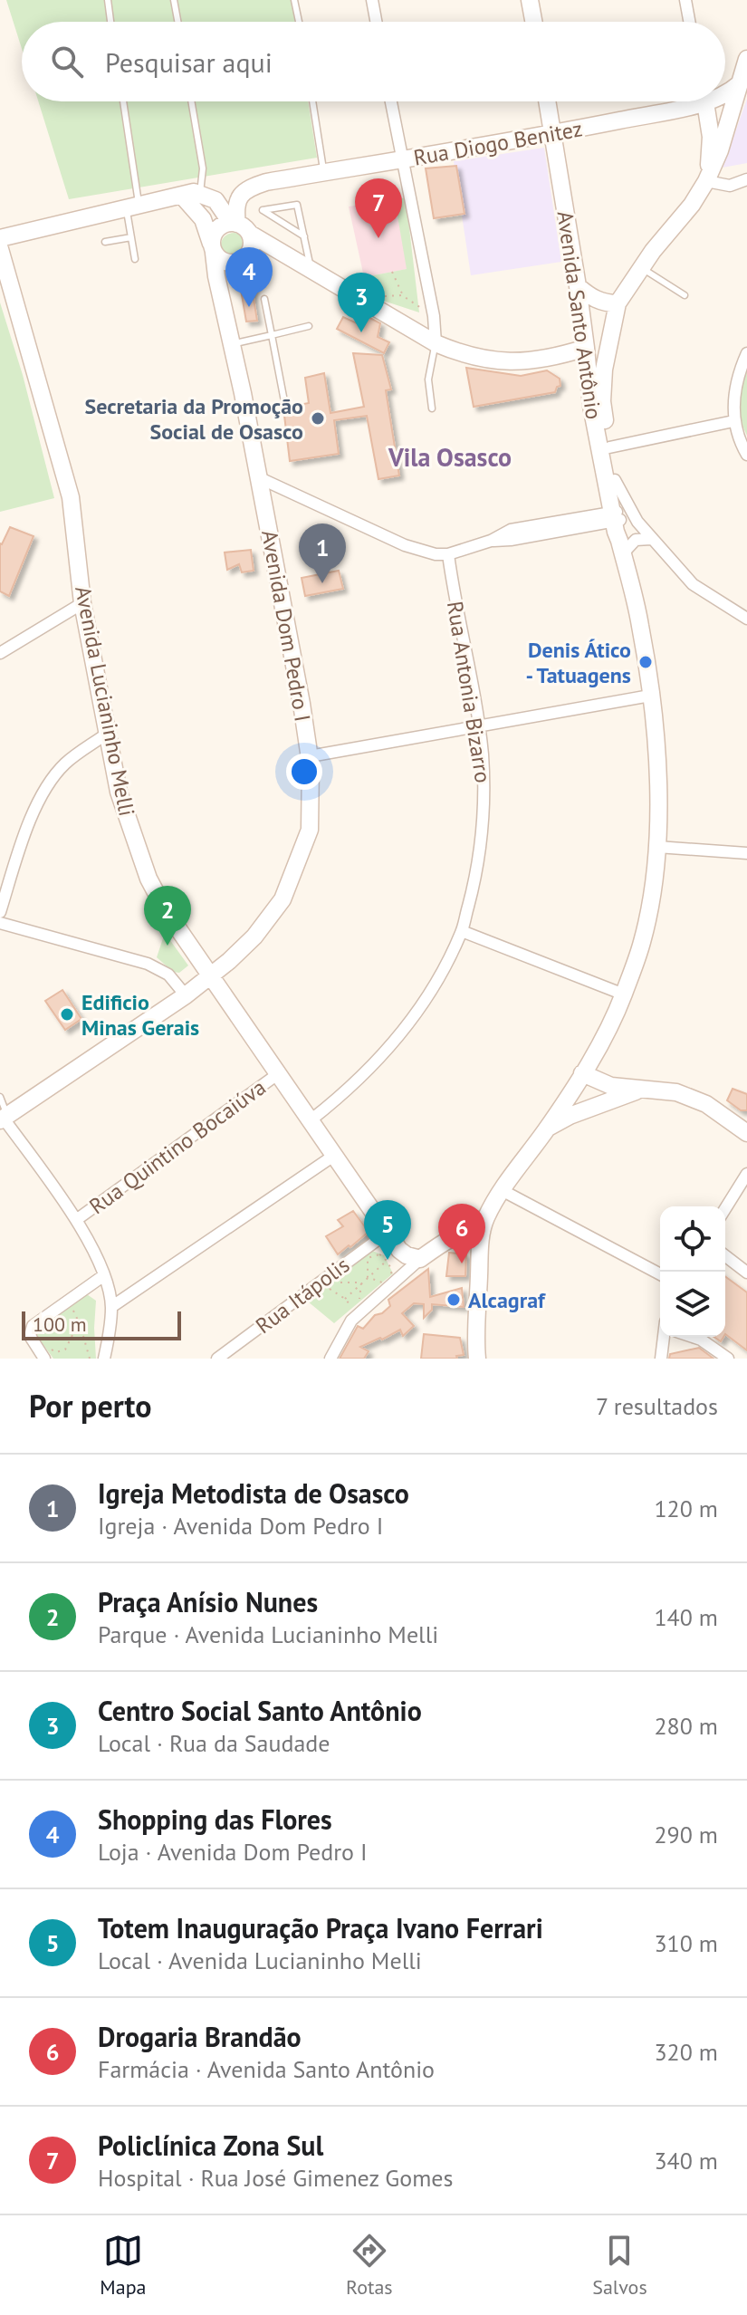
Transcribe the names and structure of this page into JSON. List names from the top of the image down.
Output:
{
  "streets": {
    "street": [
      "Rua Diogo Benitez",
      "Avenida Santo Antônio",
      "Avenida Dom Pedro I",
      "Rua Antonia Bizarro",
      "Avenida Lucianinho Melli",
      "Rua Quintino Bocaiúva",
      "Rua Itápolis"
    ]
  },
  "crossings": [
    ["Rua Diogo Benitez", "Avenida Santo Antônio"],
    ["Rua Diogo Benitez", "Avenida Dom Pedro I"],
    ["Avenida Dom Pedro I", "Avenida Lucianinho Melli"],
    ["Rua Antonia Bizarro", "Avenida Lucianinho Melli"],
    ["Avenida Lucianinho Melli", "Rua Quintino Bocaiúva"],
    ["Avenida Lucianinho Melli", "Rua Itápolis"]
  ],
  "districts": ["Vila Osasco"],
  "places": [
    "Secretaria da Promoção Social de Osasco",
    "Denis Ático - Tatuagens",
    "Edificio Minas Gerais",
    "Alcagraf"
  ],
  "scale_bar": "100 m",
  "page": {
    "search": "Pesquisar aqui",
    "pins": [
      "7",
      "4",
      "3",
      "1",
      "2",
      "5",
      "6"
    ],
    "scale": "100 m",
    "heading": ["Por perto", "7 resultados"],
    "list": [
      {
        "mark": "1",
        "name": "Igreja Metodista de Osasco",
        "note": "Igreja · Avenida Dom Pedro I",
        "value": "120 m"
      },
      {
        "mark": "2",
        "name": "Praça Anísio Nunes",
        "note": "Parque · Avenida Lucianinho Melli",
        "value": "140 m"
      },
      {
        "mark": "3",
        "name": "Centro Social Santo Antônio",
        "note": "Local · Rua da Saudade",
        "value": "280 m"
      },
      {
        "mark": "4",
        "name": "Shopping das Flores",
        "note": "Loja · Avenida Dom Pedro I",
        "value": "290 m"
      },
      {
        "mark": "5",
        "name": "Totem Inauguração Praça Ivano Ferrari",
        "note": "Local · Avenida Lucianinho Melli",
        "value": "310 m"
      },
      {
        "mark": "6",
        "name": "Drogaria Brandão",
        "note": "Farmácia · Avenida Santo Antônio",
        "value": "320 m"
      },
      {
        "mark": "7",
        "name": "Policlínica Zona Sul",
        "note": "Hospital · Rua José Gimenez Gomes",
        "value": "340 m"
      }
    ],
    "nav": ["Mapa", "Rotas", "Salvos"]
  }
}
